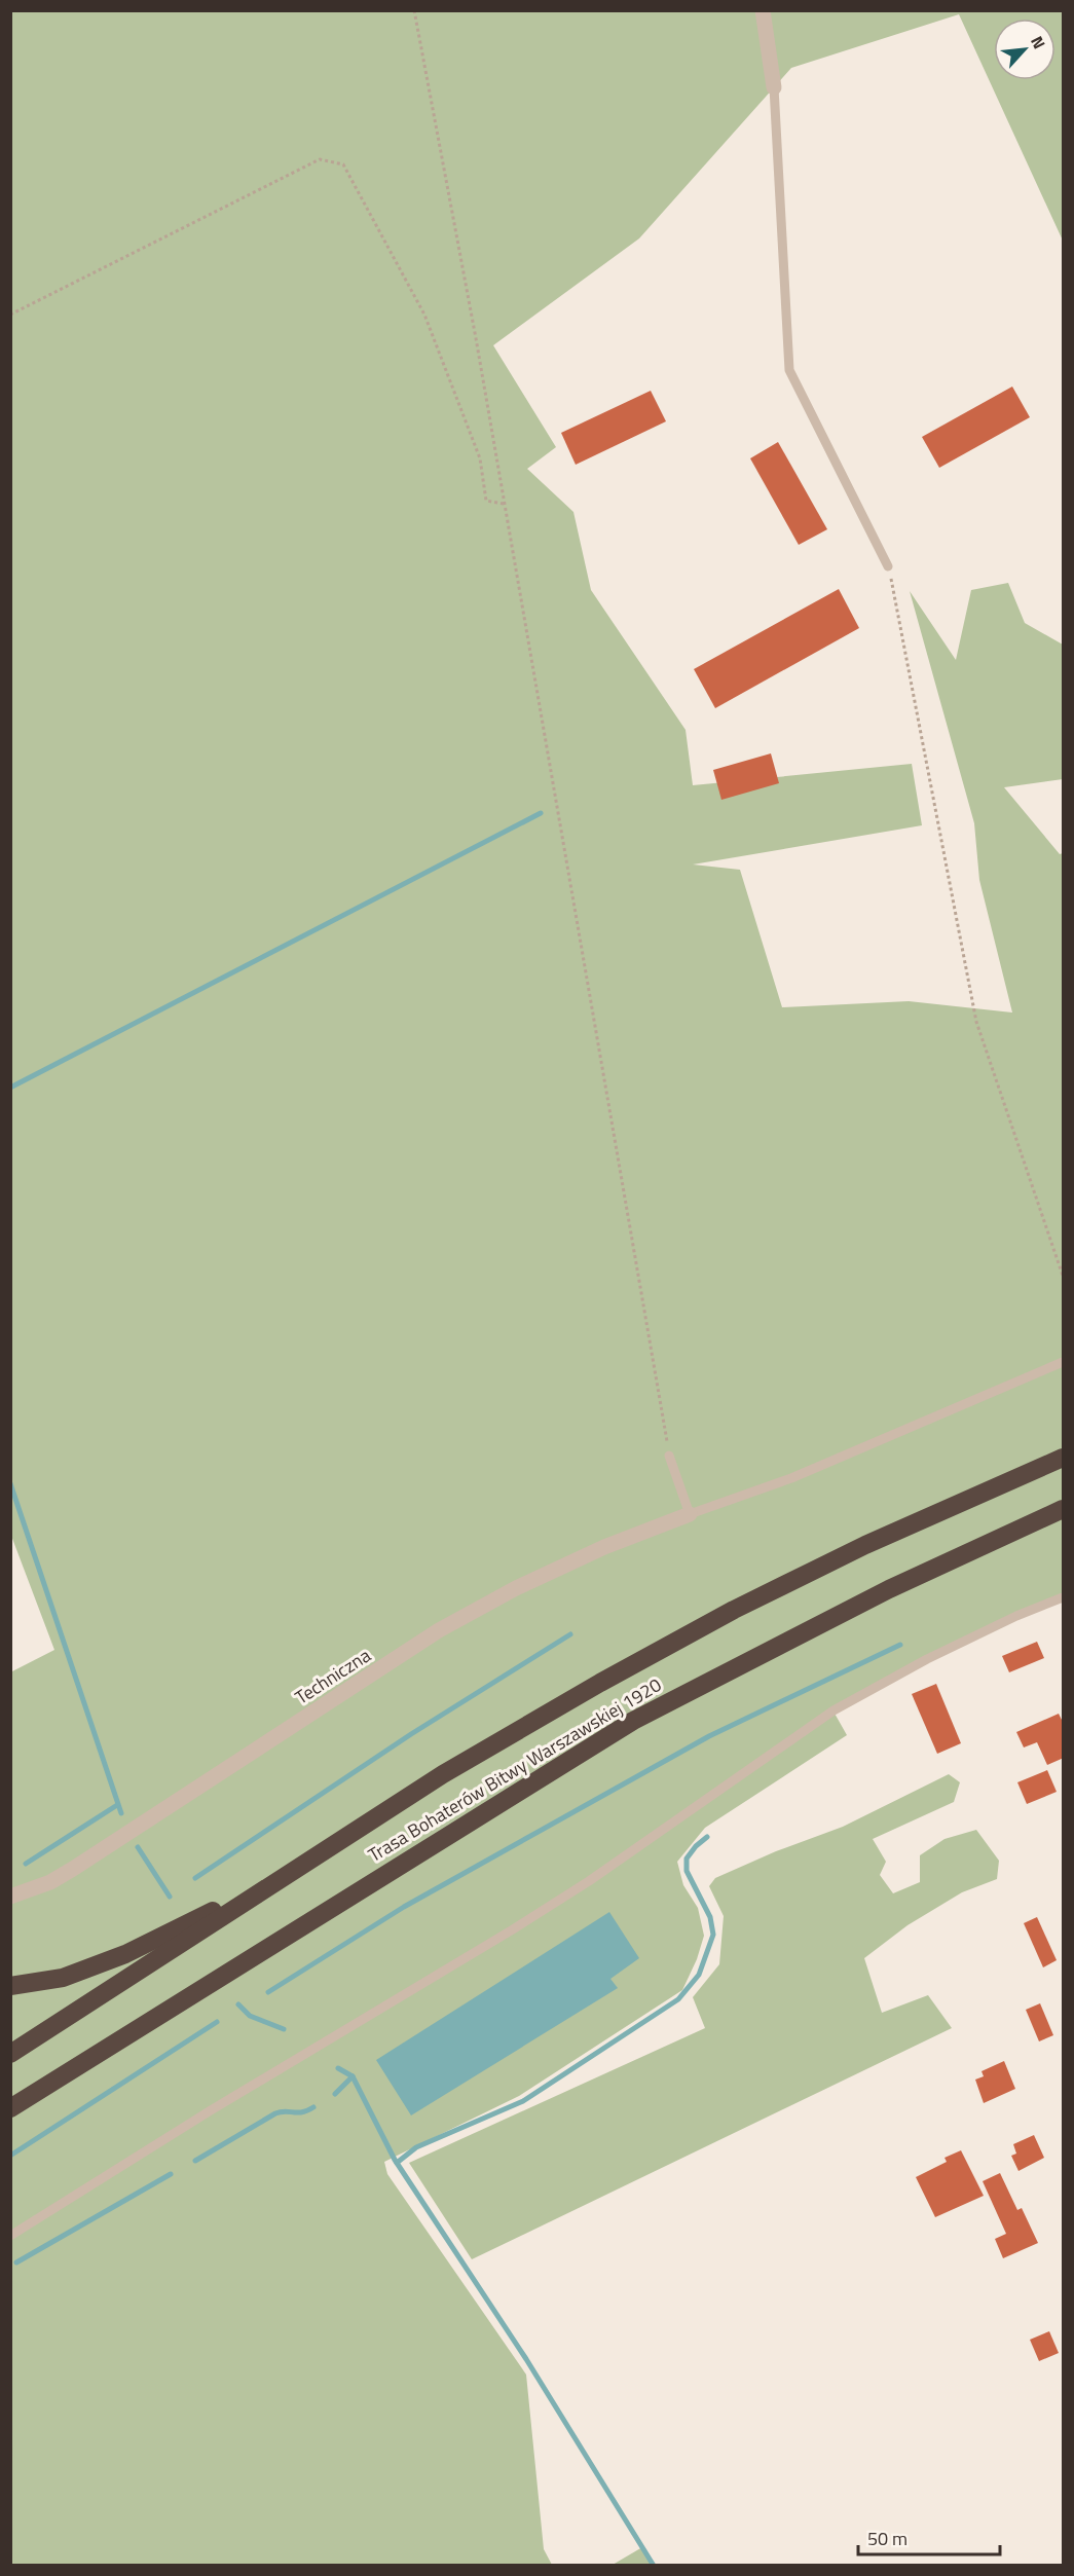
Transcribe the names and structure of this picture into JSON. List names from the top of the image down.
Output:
{
  "streets": {
    "highway": ["Trasa Bohaterów Bitwy Warszawskiej 1920"],
    "street": ["Techniczna"]
  },
  "scale_bar": "50 m",
  "north": "top right"
}
